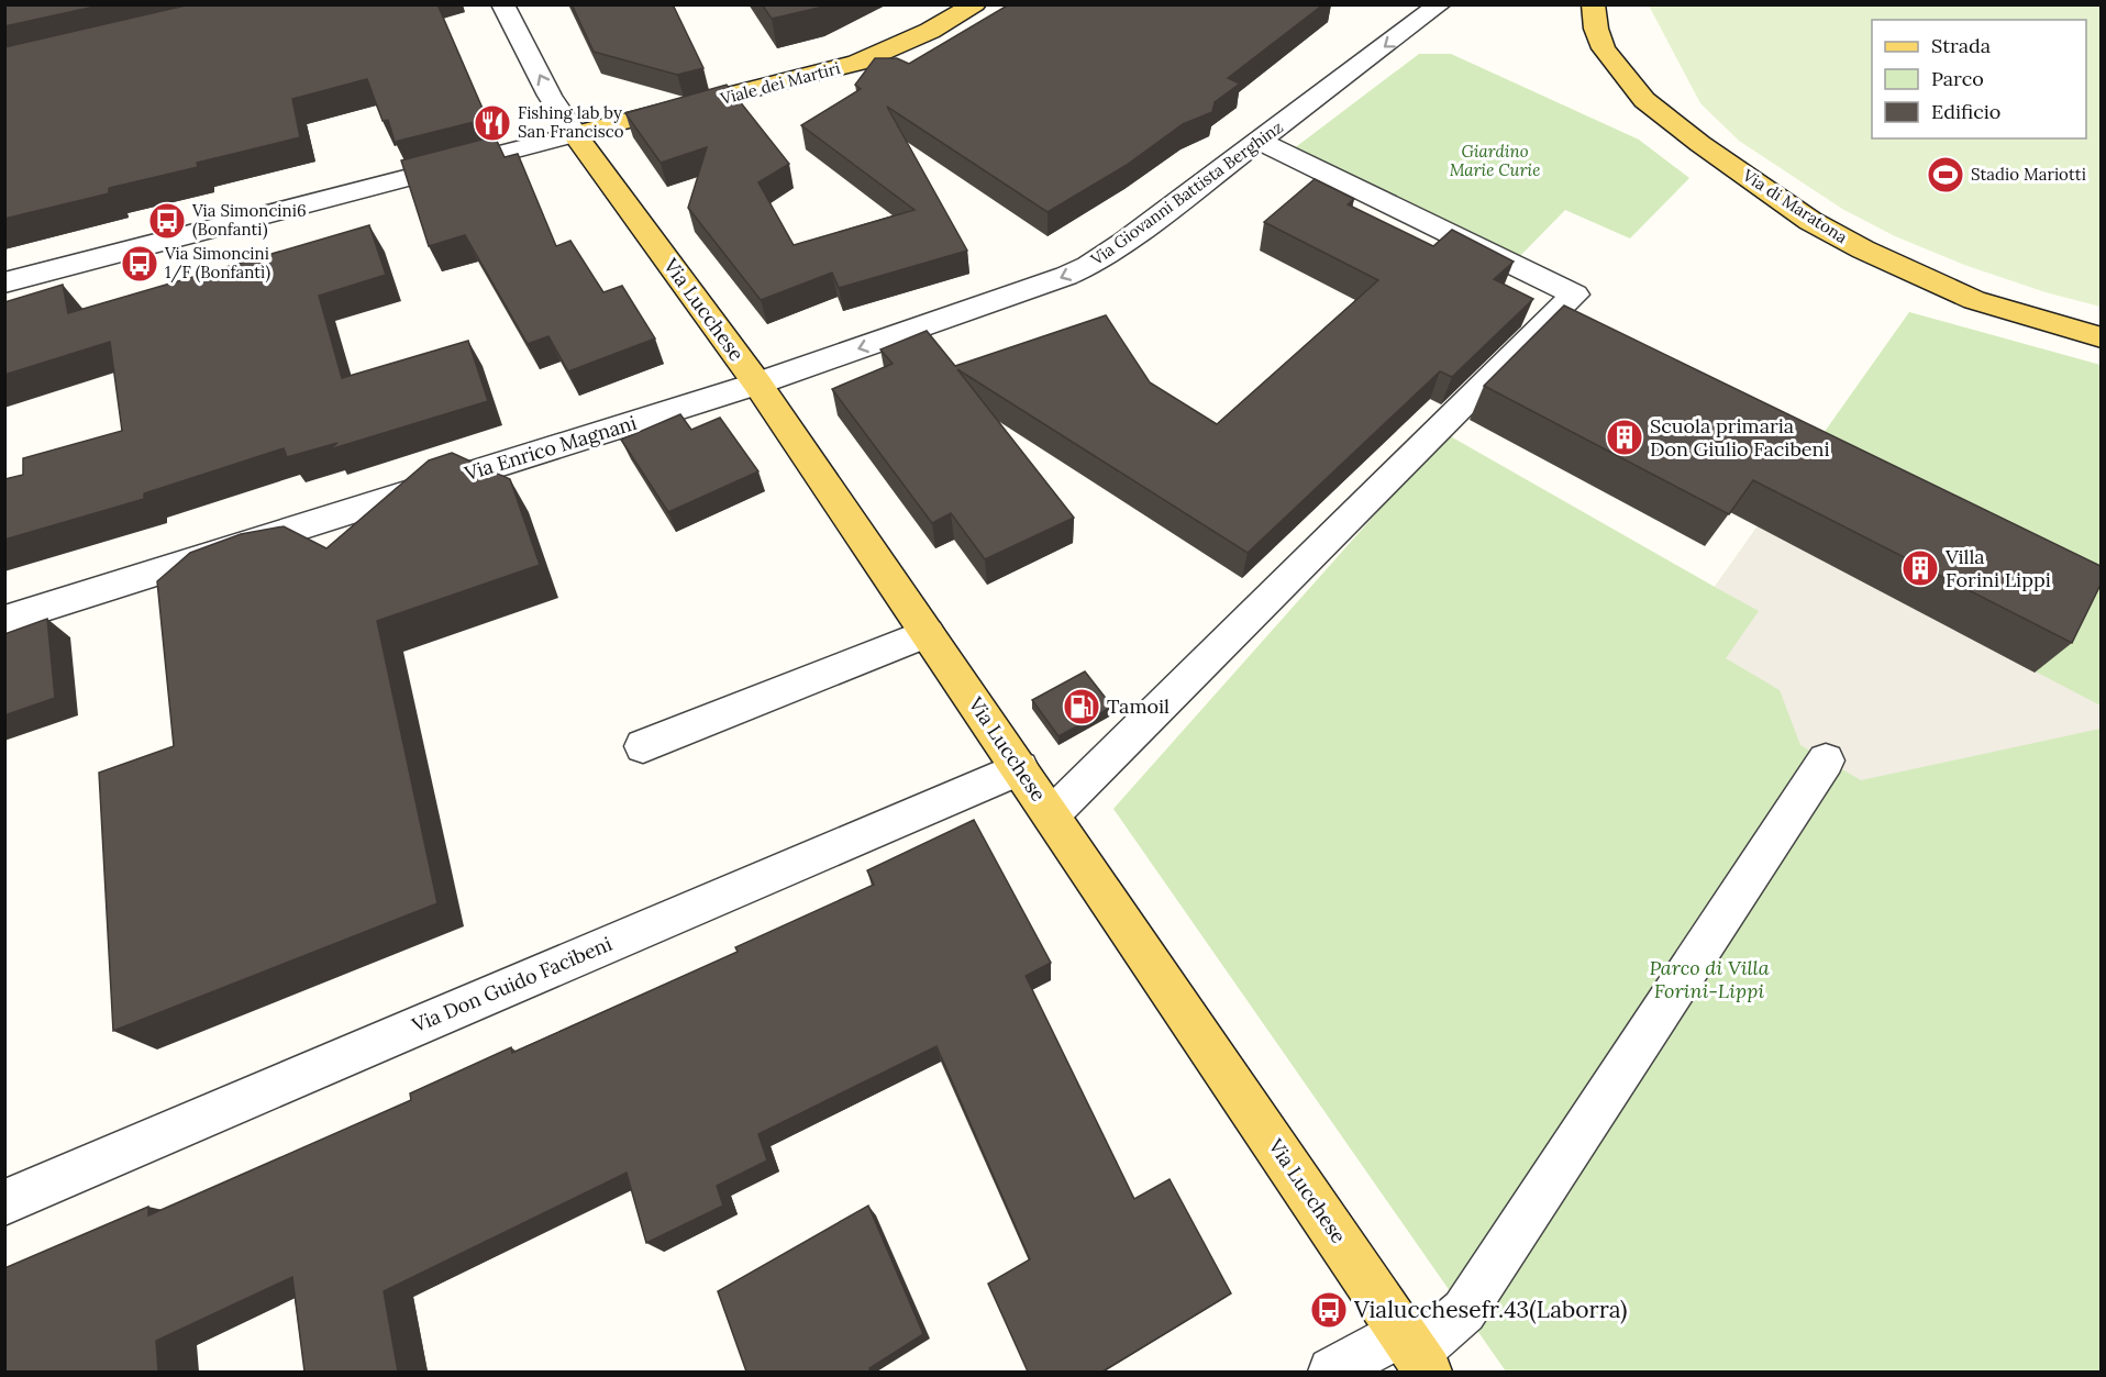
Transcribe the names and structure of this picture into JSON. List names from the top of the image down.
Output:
{
  "streets": {
    "main road": ["Viale dei Martiri", "Via di Maratona", "Via Lucchese"],
    "street": ["Via Giovanni Battista Berghinz", "Via Enrico Magnani", "Via Don Guido Facibeni"]
  },
  "crossings": [
    ["Viale dei Martiri", "Via Lucchese"],
    ["Via Giovanni Battista Berghinz", "Via Lucchese"],
    ["Via Giovanni Battista Berghinz", "Via Enrico Magnani"],
    ["Via Lucchese", "Via Enrico Magnani"],
    ["Via Lucchese", "Via Don Guido Facibeni"]
  ],
  "one_way": ["Via Giovanni Battista Berghinz"],
  "parks": ["Giardino Marie Curie", "Parco di Villa Forini-Lippi"],
  "places": {
    "restaurant": ["Fishing lab by San Francisco"],
    "sports": ["Stadio Mariotti"],
    "bus stop": ["Via Simoncini6 (Bonfanti)", "Via Simoncini 1/F (Bonfanti)", "Vialucchesefr.43(Laborra)"],
    "building": ["Scuola primaria Don Giulio Facibeni", "Villa Forini Lippi"],
    "fuel station": ["Tamoil"]
  },
  "legend": ["Strada", "Parco", "Edificio"]
}
